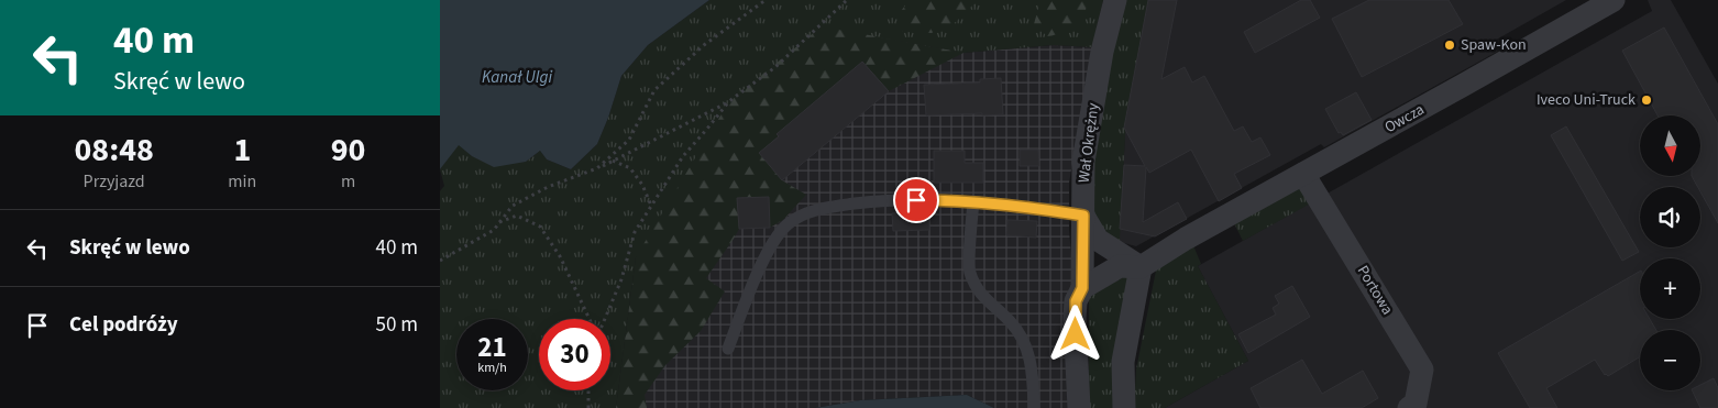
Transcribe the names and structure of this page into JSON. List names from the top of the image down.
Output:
{
  "streets": {
    "street": ["Owcza", "Wał Okrężny", "Portowa"]
  },
  "crossings": [
    ["Owcza", "Portowa"]
  ],
  "water": ["Kanał Ulgi"],
  "places": ["Spaw-Kon", "Iveco Uni-Truck"],
  "north": "bottom",
  "page": {
    "turn": ["40 m", "Skręć w lewo"],
    "eta": [
      "08:48",
      "Przyjazd",
      "1",
      "min",
      "90",
      "m"
    ],
    "map_buttons": ["+", "−"],
    "list": [
      {
        "name": "Skręć w lewo",
        "value": "40 m"
      },
      {
        "name": "Cel podróży",
        "value": "50 m"
      }
    ],
    "speed": "21 km/h",
    "limit": "30"
  }
}
